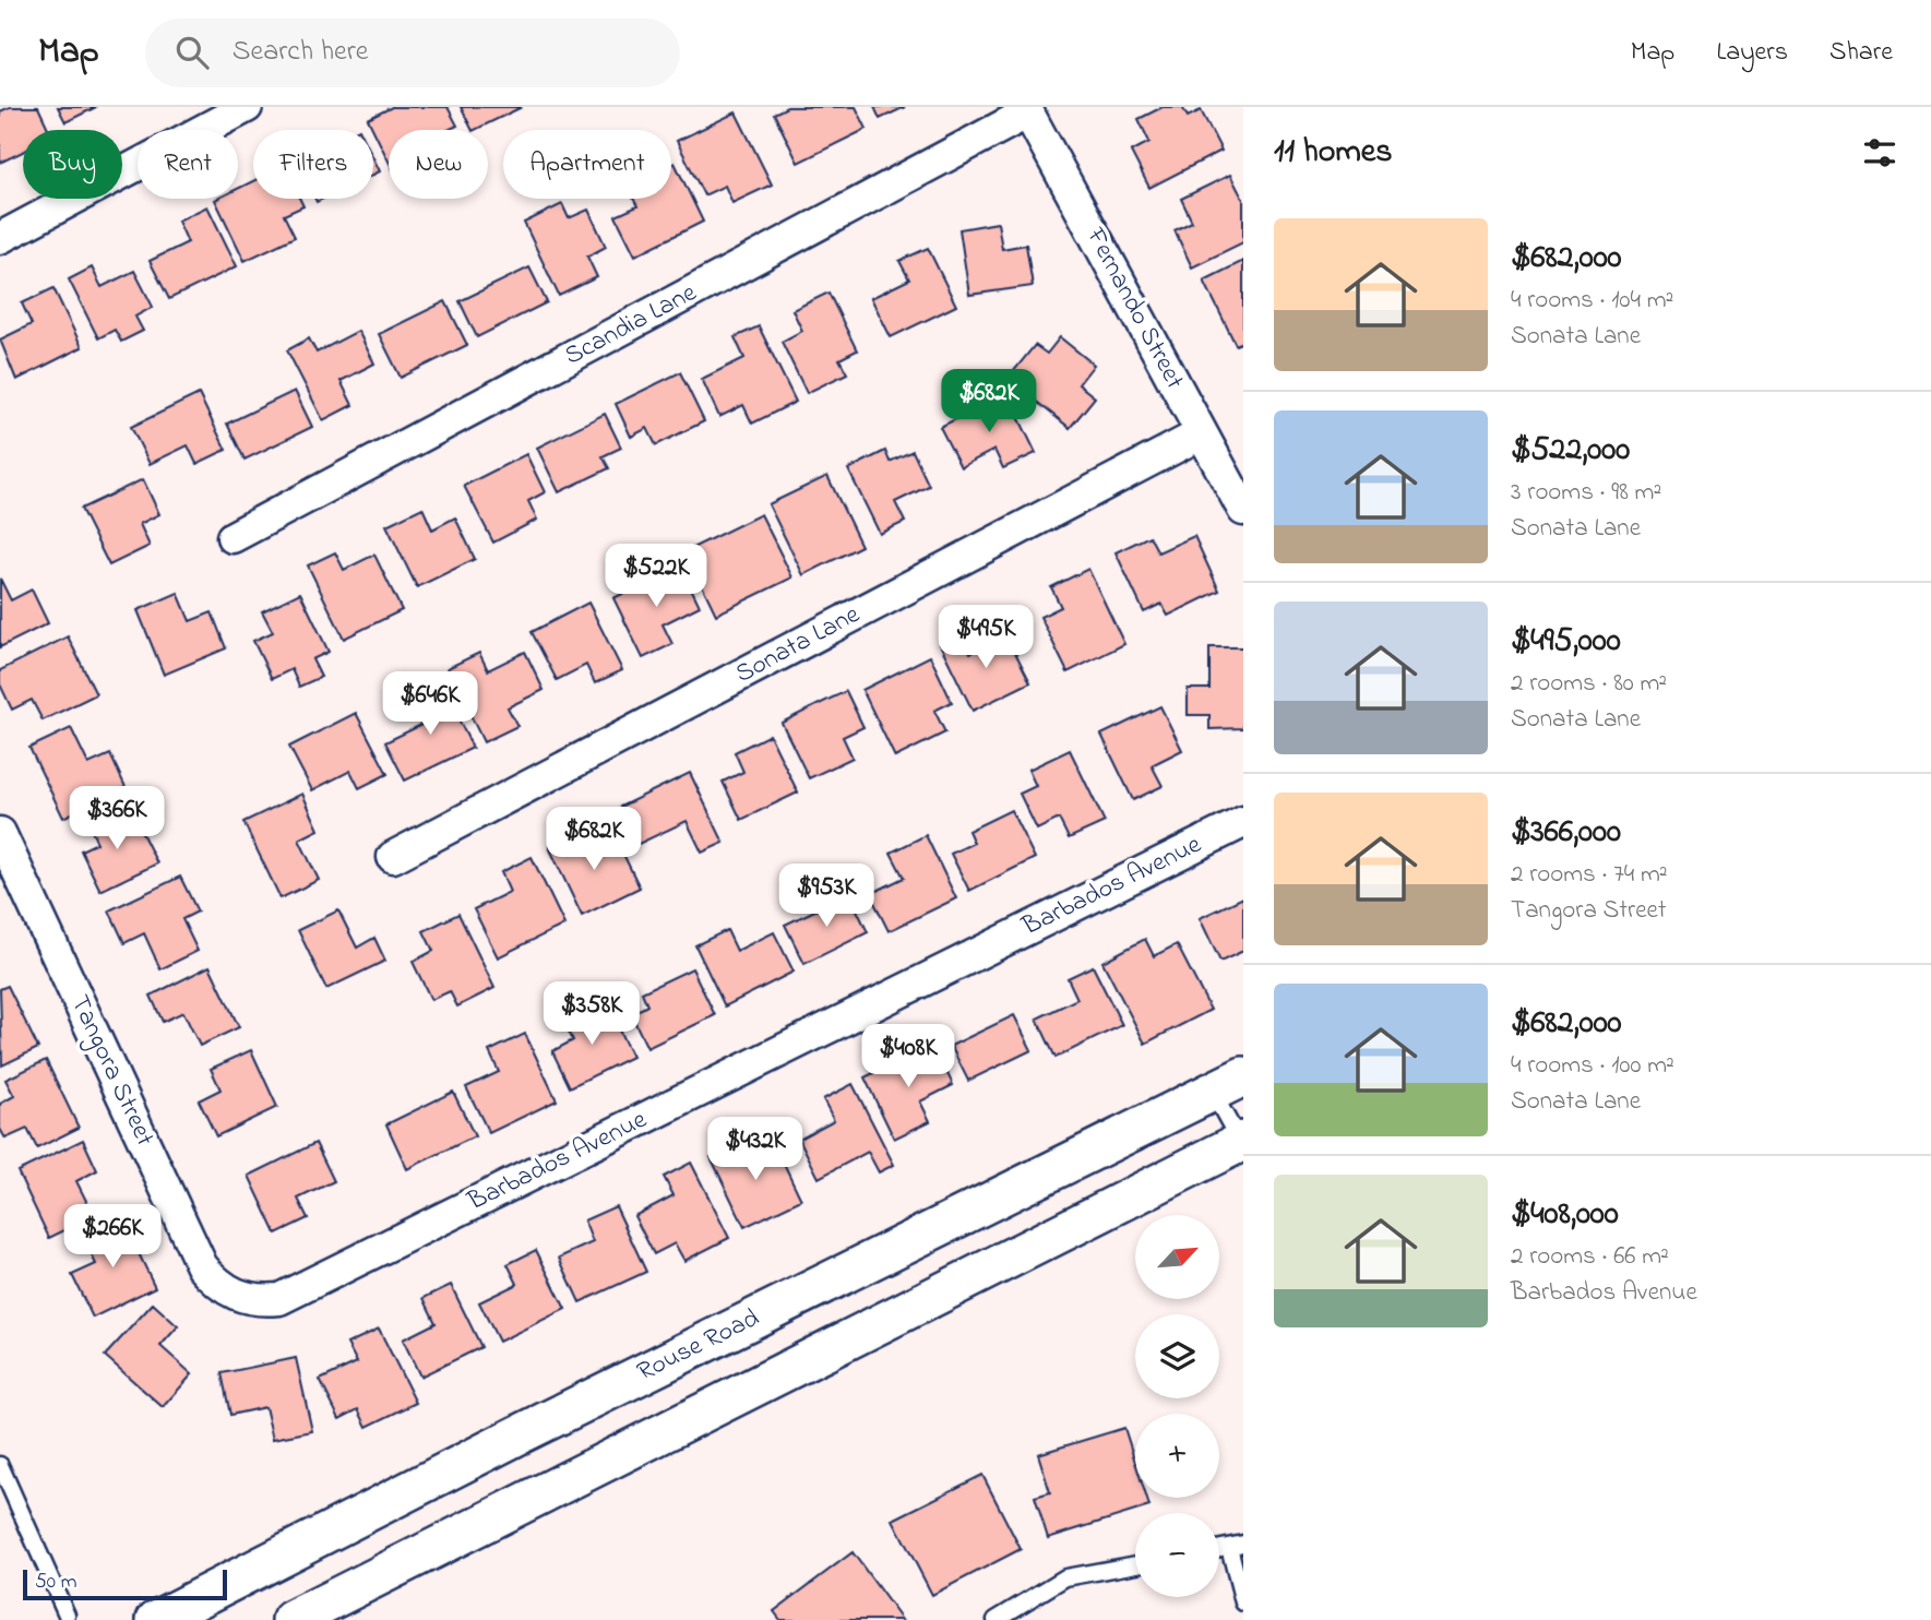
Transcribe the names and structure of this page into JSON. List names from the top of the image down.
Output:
{
  "streets": {
    "street": [
      "Fernando Street",
      "Scandia Lane",
      "Sonata Lane",
      "Barbados Avenue",
      "Tangora Street",
      "Rouse Road"
    ]
  },
  "crossings": [
    ["Fernando Street", "Scandia Lane"],
    ["Fernando Street", "Sonata Lane"],
    ["Barbados Avenue", "Tangora Street"]
  ],
  "scale_bar": "50 m",
  "north": "top right",
  "page": {
    "header": "Map",
    "search": "Search here",
    "nav": ["Map", "Layers", "Share"],
    "heading": "11 homes",
    "chip": [
      "Buy",
      "Rent",
      "Filters",
      "New",
      "Apartment"
    ],
    "list": [
      {
        "name": "$682,000",
        "note": "4 rooms · 104 m² · Sonata Lane"
      },
      {
        "name": "$522,000",
        "note": "3 rooms · 98 m² · Sonata Lane"
      },
      {
        "name": "$495,000",
        "note": "2 rooms · 80 m² · Sonata Lane"
      },
      {
        "name": "$366,000",
        "note": "2 rooms · 74 m² · Tangora Street"
      },
      {
        "name": "$682,000",
        "note": "4 rooms · 100 m² · Sonata Lane"
      },
      {
        "name": "$408,000",
        "note": "2 rooms · 66 m² · Barbados Avenue"
      }
    ],
    "price": [
      "$682K",
      "$522K",
      "$495K",
      "$646K",
      "$366K",
      "$682K",
      "$953K",
      "$358K",
      "$408K",
      "$432K",
      "$266K"
    ],
    "map_buttons": ["+", "−"],
    "scale": "50 m"
  }
}
